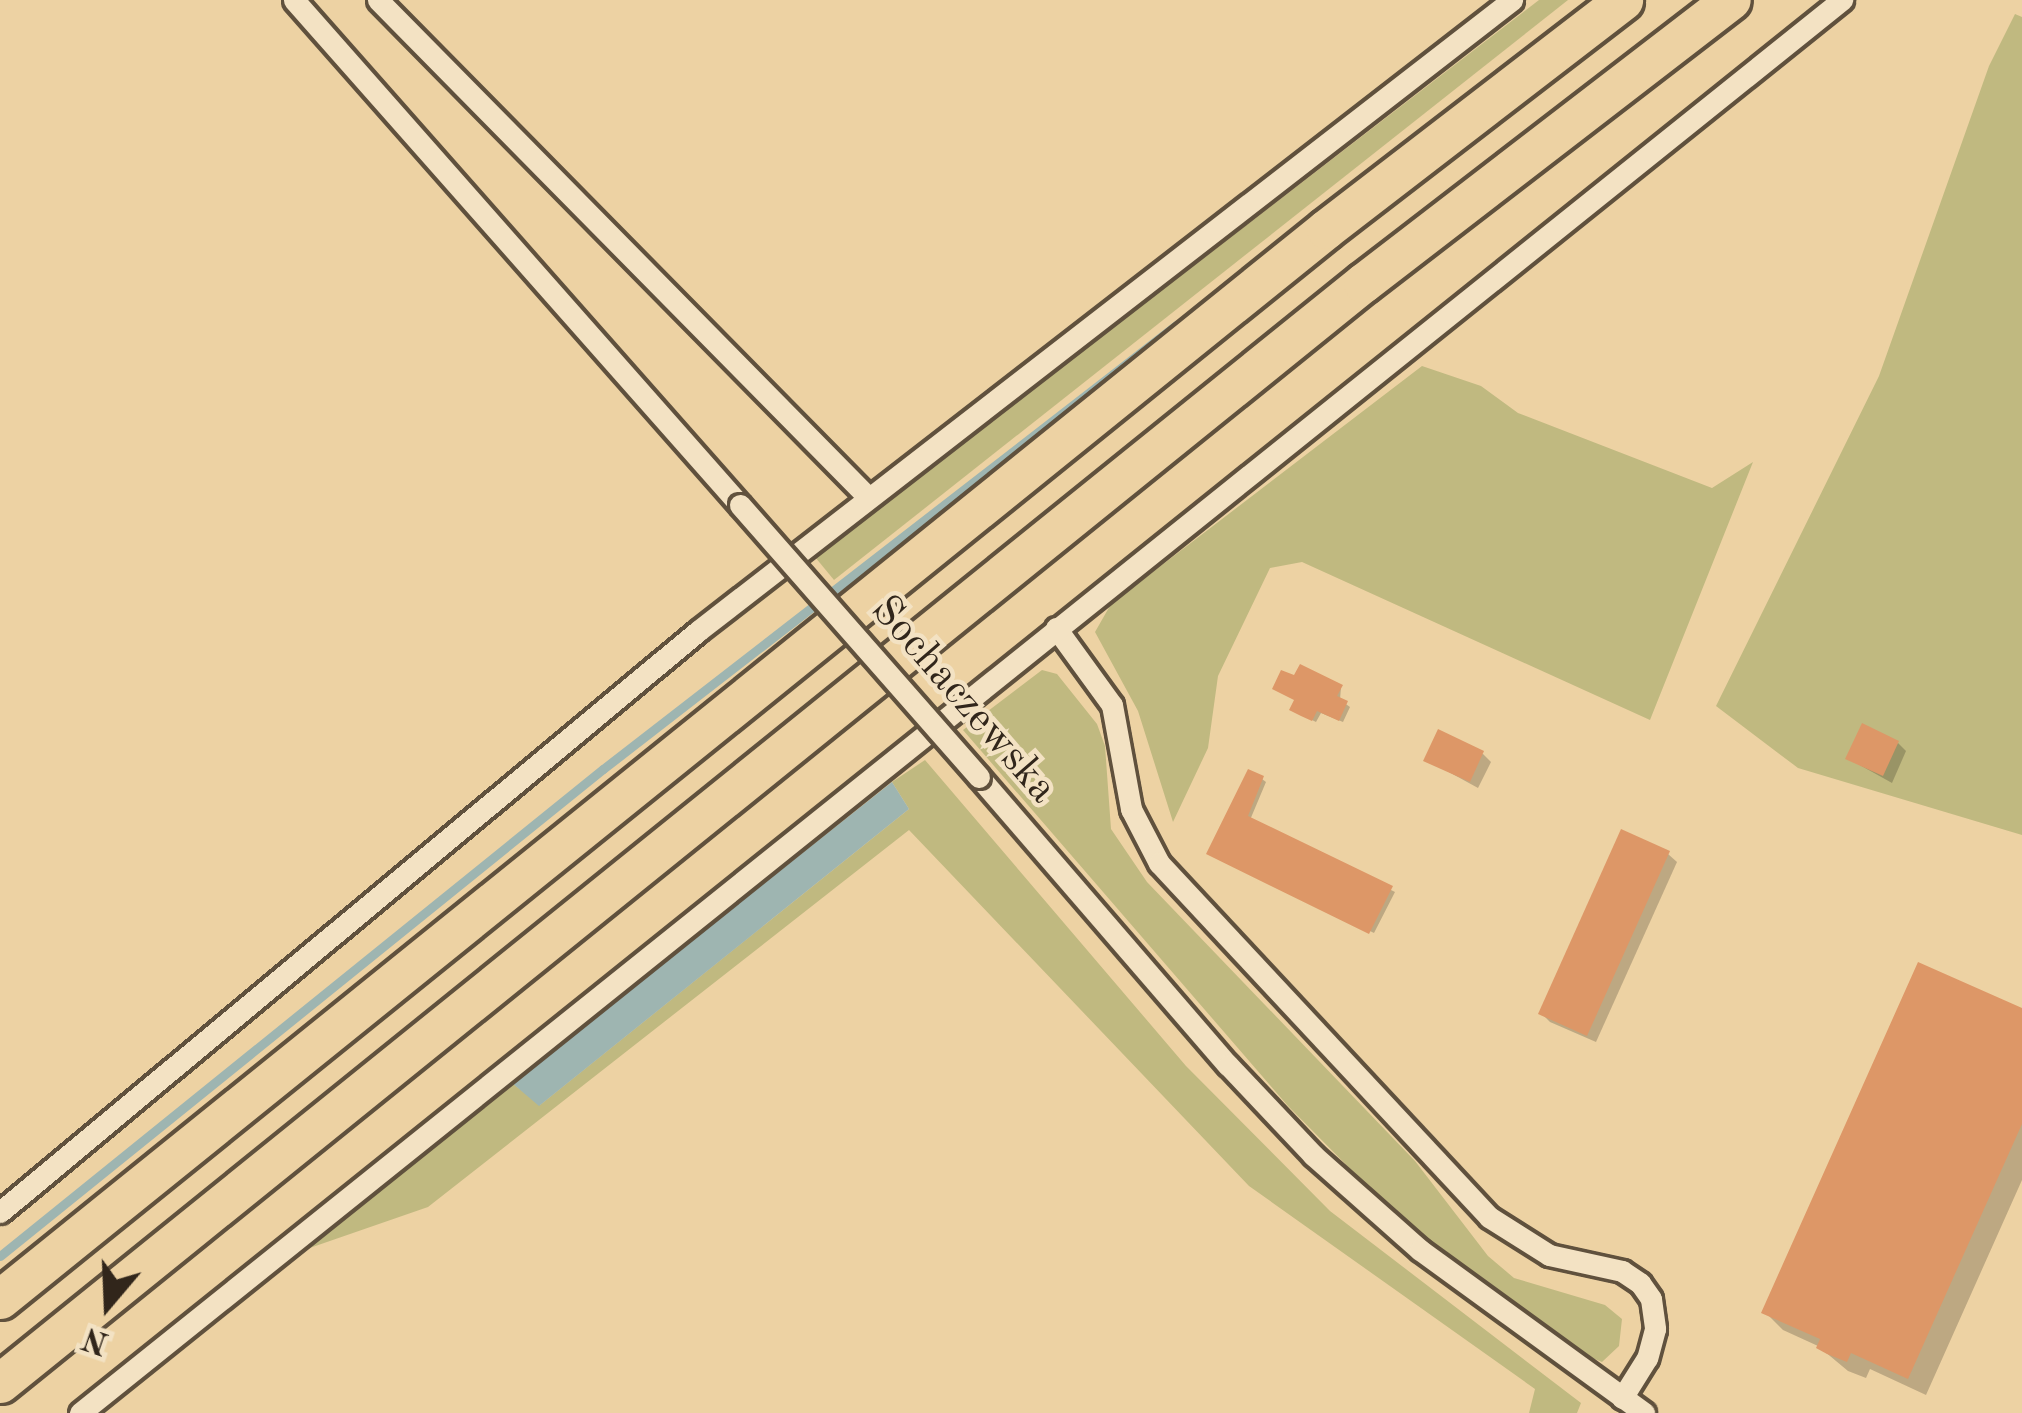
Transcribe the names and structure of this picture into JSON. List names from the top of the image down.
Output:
{
  "streets": {
    "street": ["Sochaczewska"]
  },
  "north": "bottom"
}
